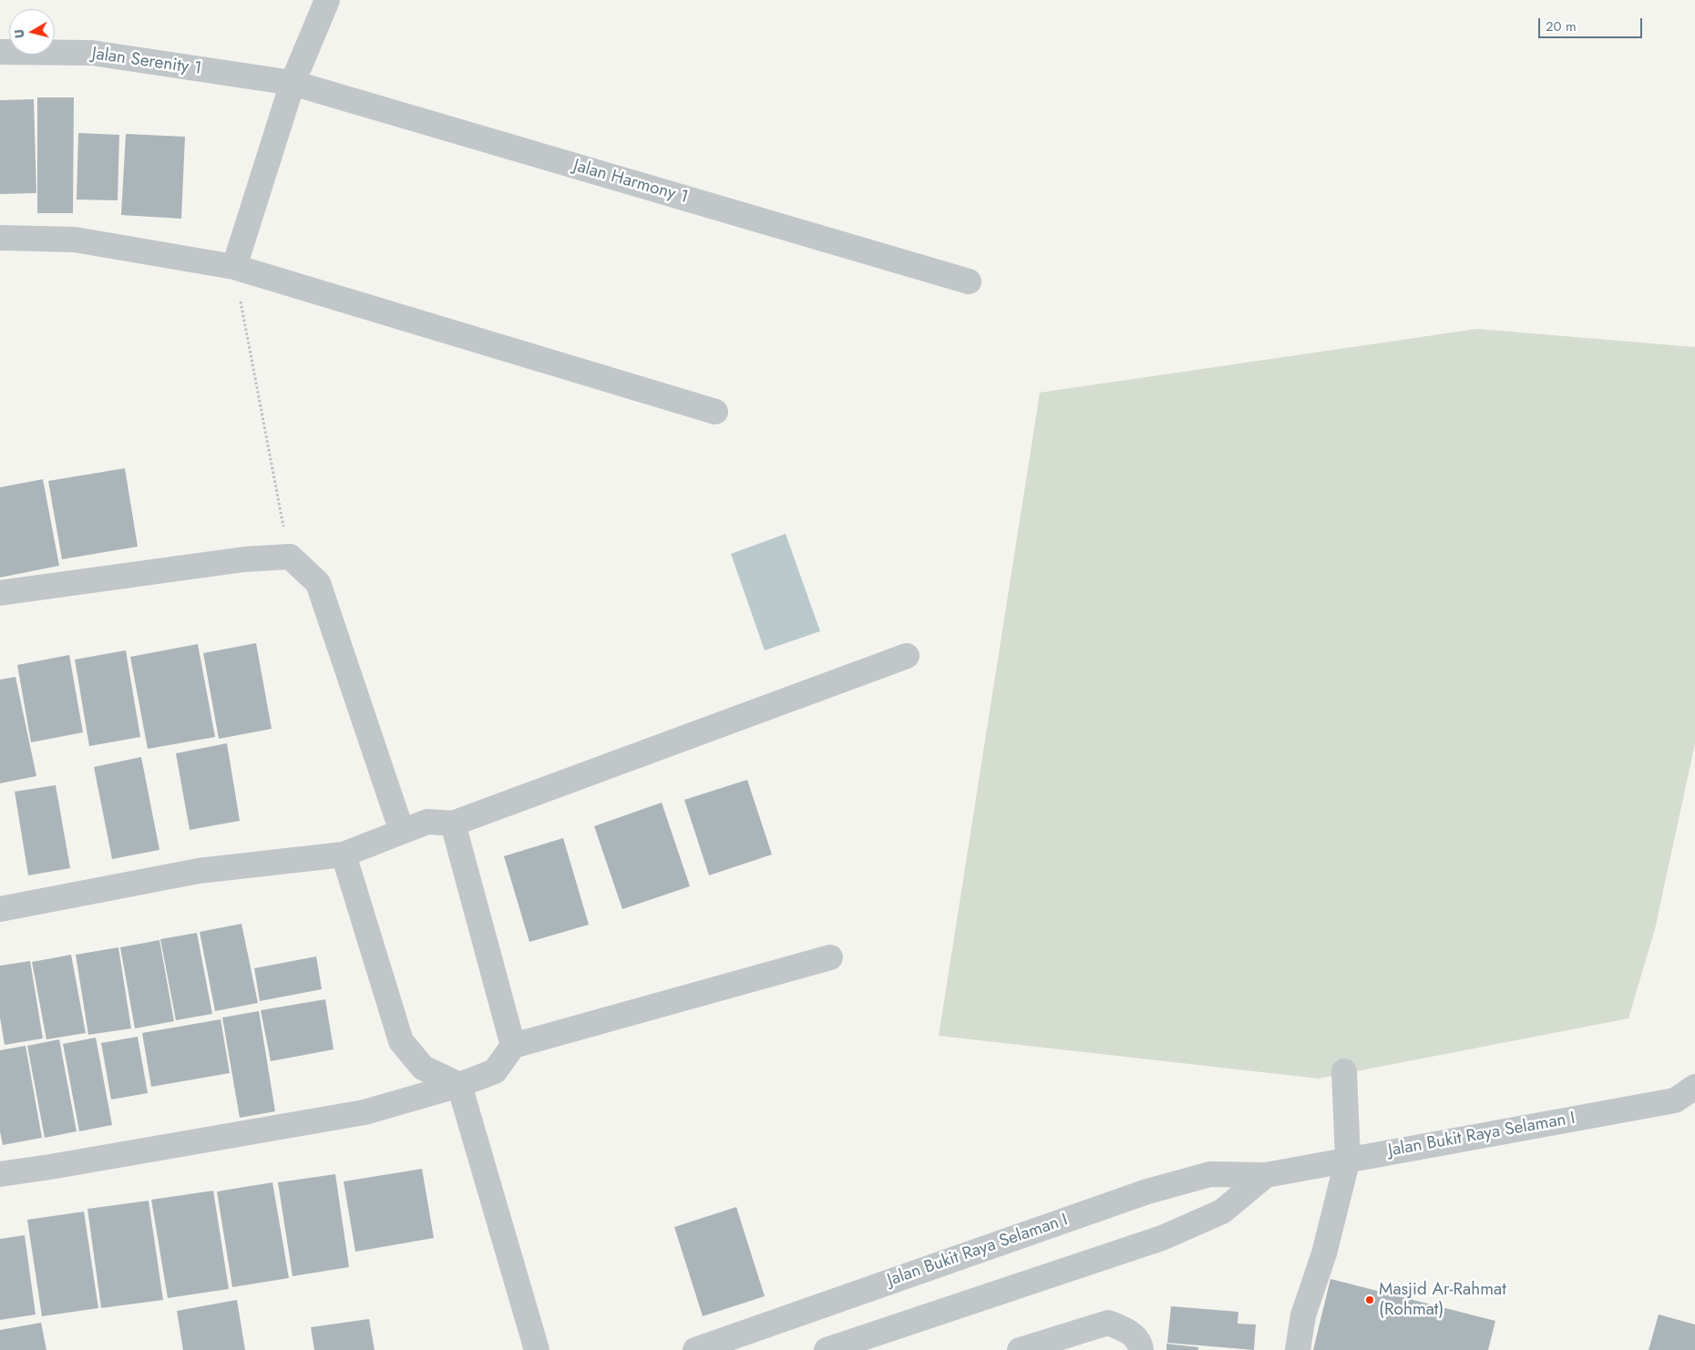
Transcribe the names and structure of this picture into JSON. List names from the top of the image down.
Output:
{
  "streets": {
    "street": ["Jalan Serenity 1", "Jalan Harmony 1", "Jalan Bukit Raya Selaman I"]
  },
  "crossings": [
    ["Jalan Serenity 1", "Jalan Harmony 1"]
  ],
  "places": ["Masjid Ar-Rahmat (Rohmat)"],
  "scale_bar": "20 m",
  "north": "left"
}
